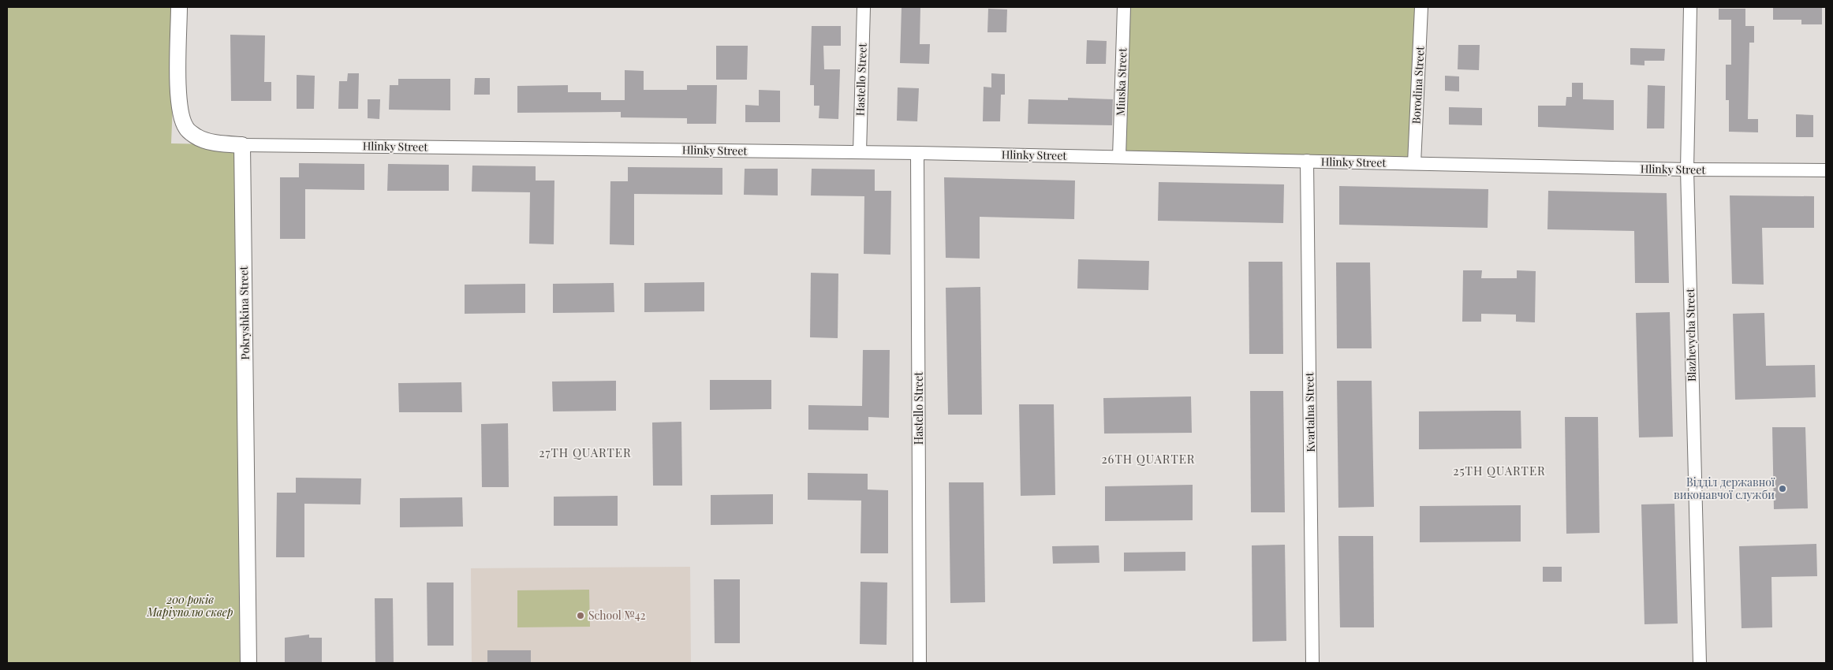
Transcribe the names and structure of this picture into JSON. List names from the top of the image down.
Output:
{
  "streets": {
    "street": [
      "Hastello Street",
      "Miuska Street",
      "Borodina Street",
      "Hlinky Street",
      "Pokryshkina Street",
      "Blazhevycha Street",
      "Kvartalna Street"
    ]
  },
  "crossings": [
    ["Hastello Street", "Hlinky Street"],
    ["Miuska Street", "Hlinky Street"],
    ["Borodina Street", "Hlinky Street"],
    ["Hlinky Street", "Pokryshkina Street"],
    ["Hlinky Street", "Blazhevycha Street"],
    ["Hlinky Street", "Kvartalna Street"]
  ],
  "districts": ["27TH QUARTER", "26TH QUARTER", "25TH QUARTER"],
  "parks": ["200 років Маріуполю сквер"],
  "places": ["Відділ державної виконавчої служби", "School №42"]
}
